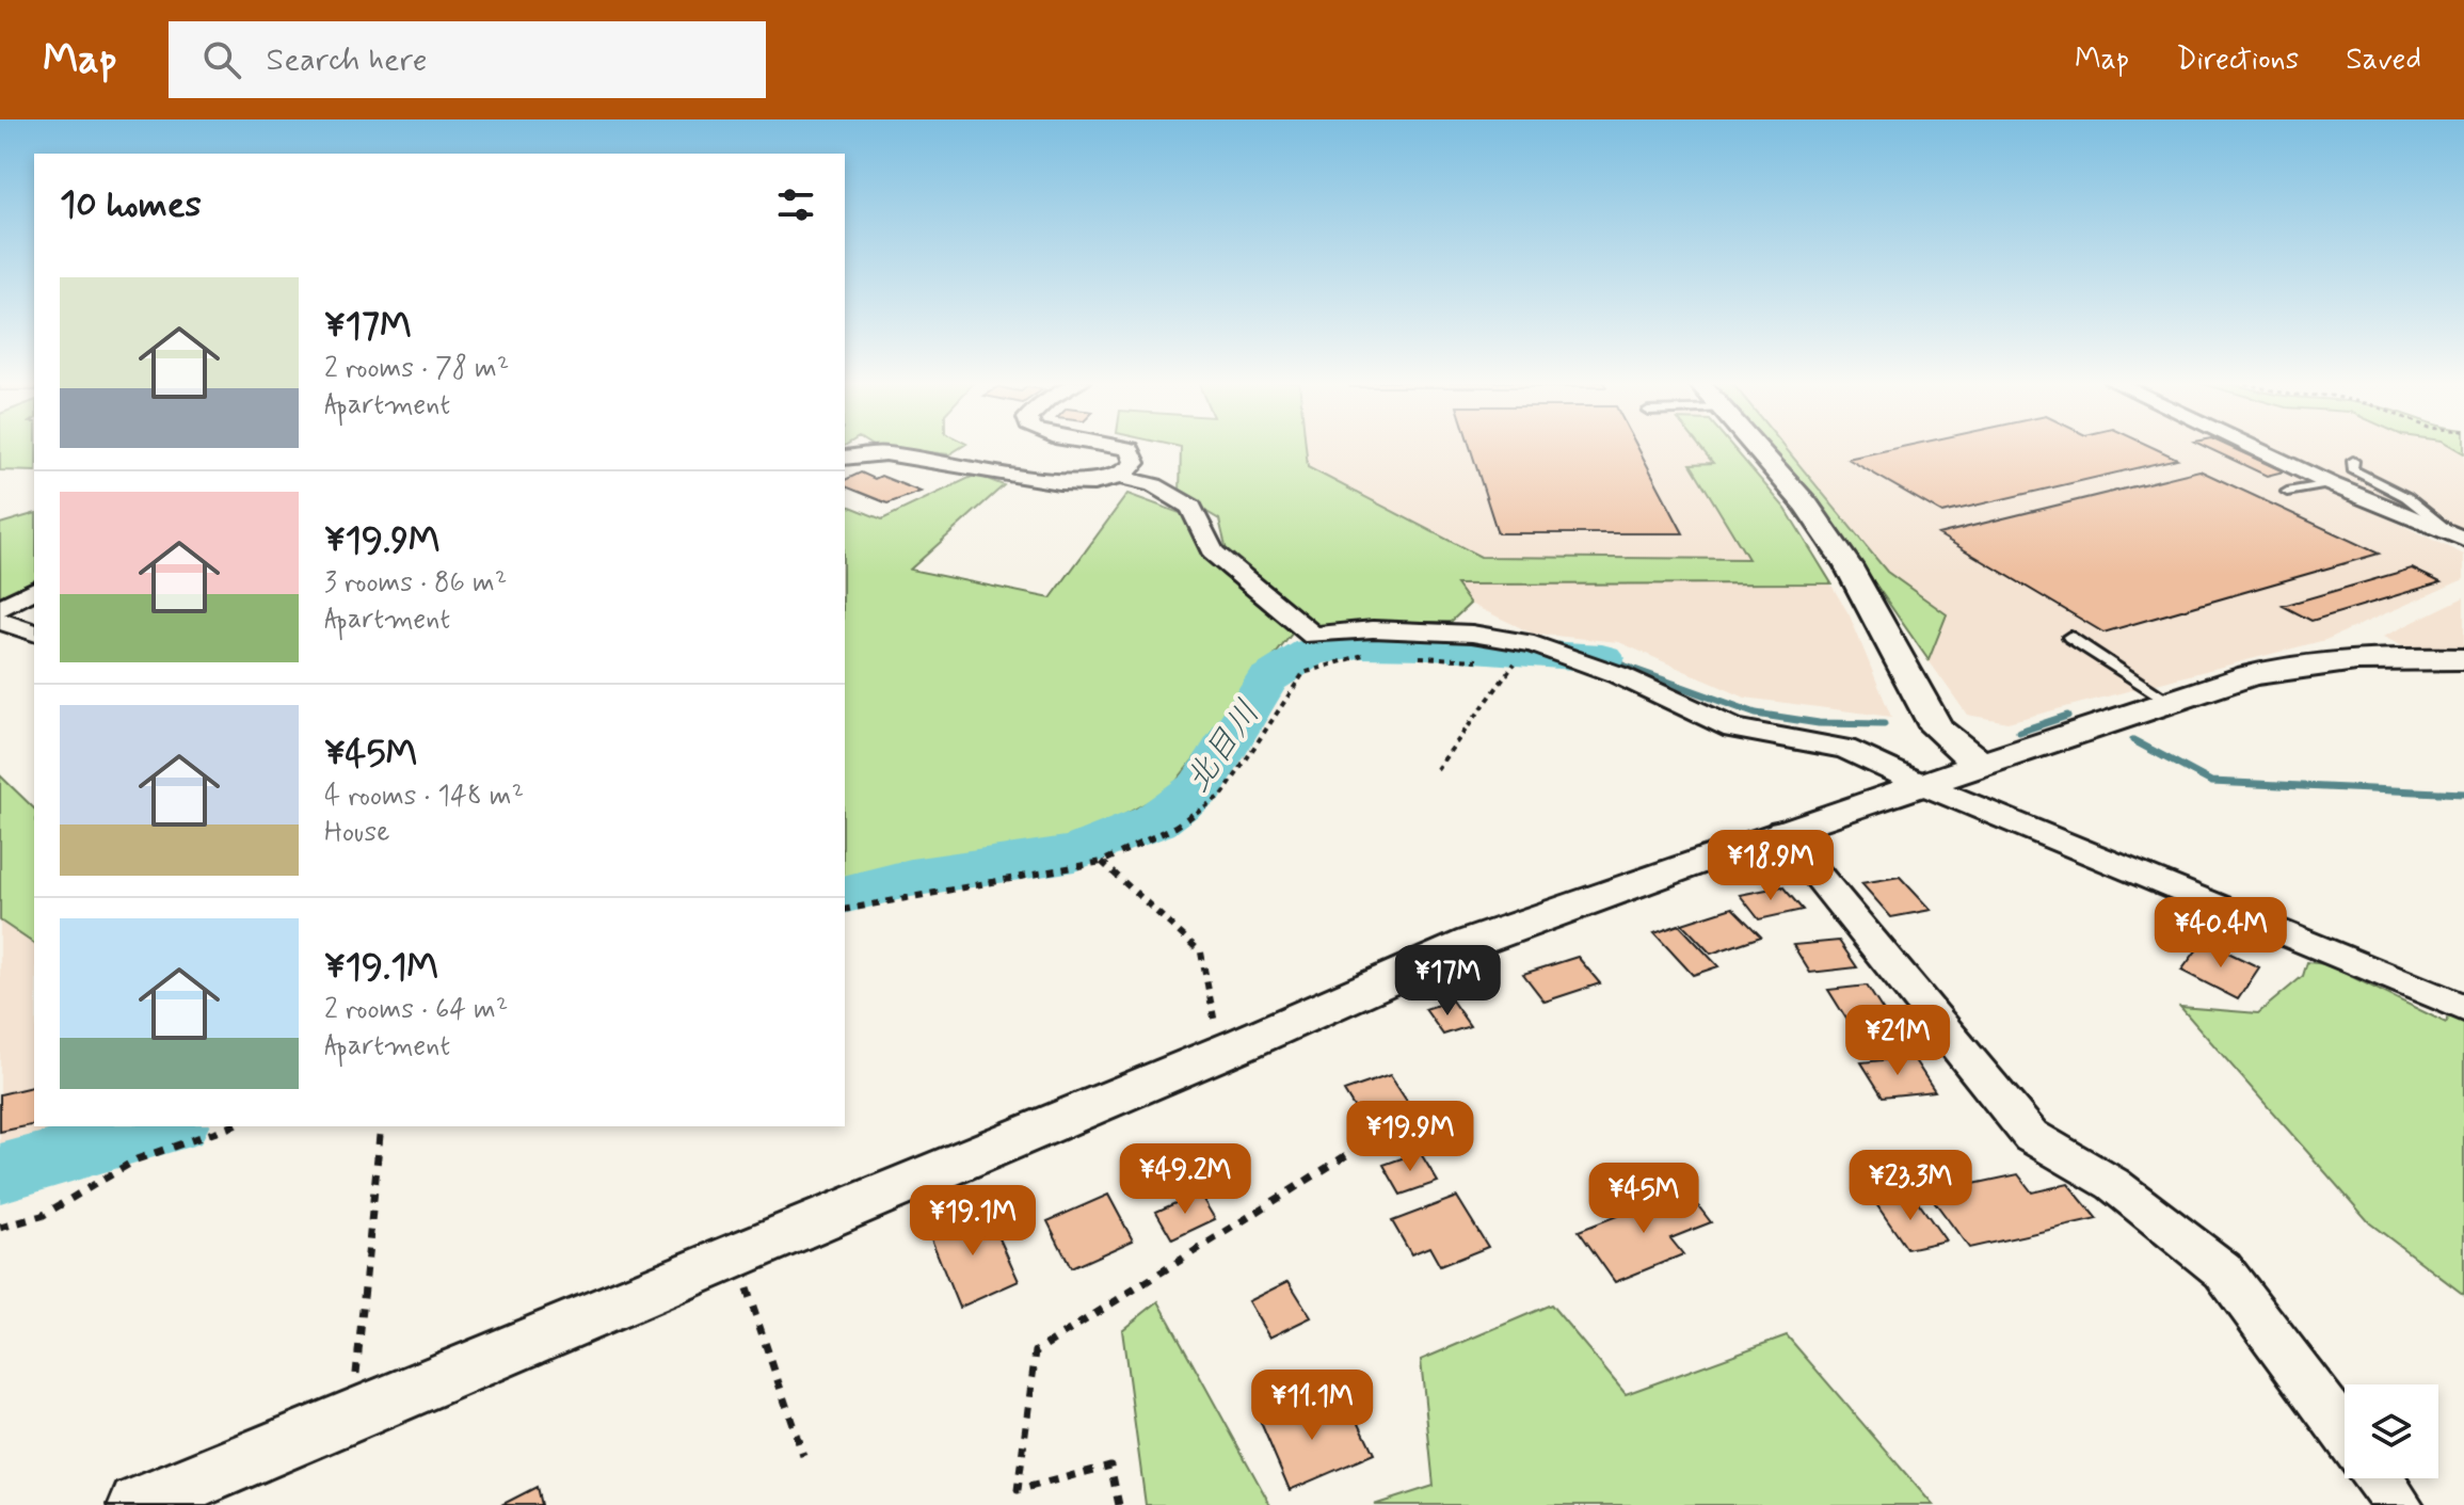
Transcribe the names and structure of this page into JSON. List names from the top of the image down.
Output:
{
  "water": ["北目川"],
  "page": {
    "header": "Map",
    "search": "Search here",
    "nav": ["Map", "Directions", "Saved"],
    "heading": "10 homes",
    "list": [
      {
        "name": "¥17M",
        "note": "2 rooms · 78 m² · Apartment"
      },
      {
        "name": "¥19.9M",
        "note": "3 rooms · 86 m² · Apartment"
      },
      {
        "name": "¥45M",
        "note": "4 rooms · 148 m² · House"
      },
      {
        "name": "¥19.1M",
        "note": "2 rooms · 64 m² · Apartment"
      }
    ],
    "price": [
      "¥18.9M",
      "¥40.4M",
      "¥17M",
      "¥21M",
      "¥19.9M",
      "¥49.2M",
      "¥23.3M",
      "¥45M",
      "¥19.1M",
      "¥11.1M"
    ]
  }
}
